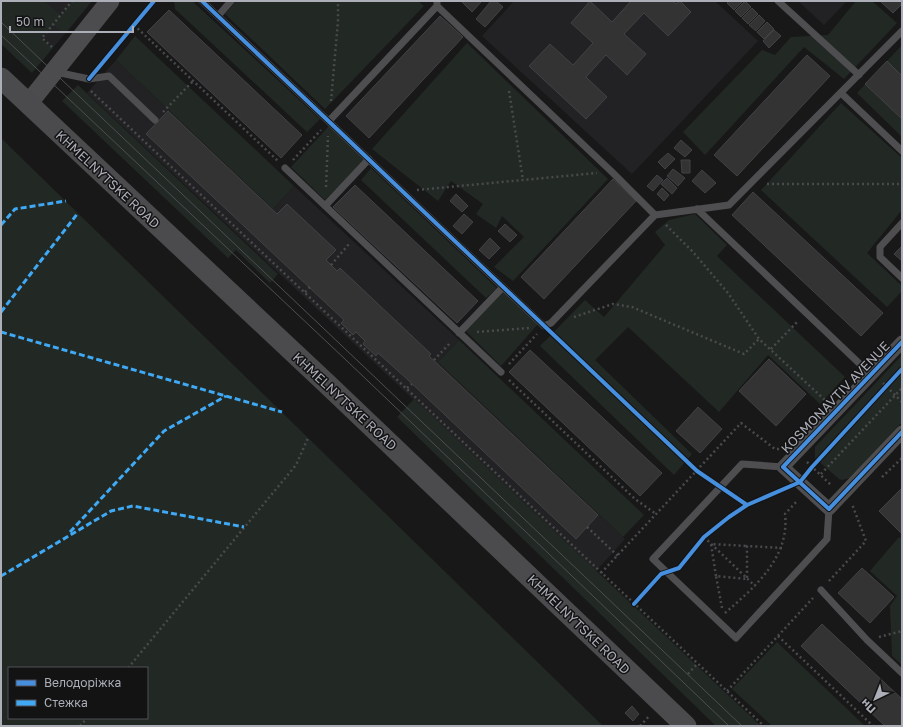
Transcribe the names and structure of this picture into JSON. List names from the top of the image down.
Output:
{
  "streets": {
    "main road": ["KHMELNYTSKE ROAD"],
    "street": ["KOSMONAVTIV AVENUE"]
  },
  "legend": ["Велодоріжка", "Стежка"],
  "scale_bar": "50 m",
  "north": "bottom left"
}
